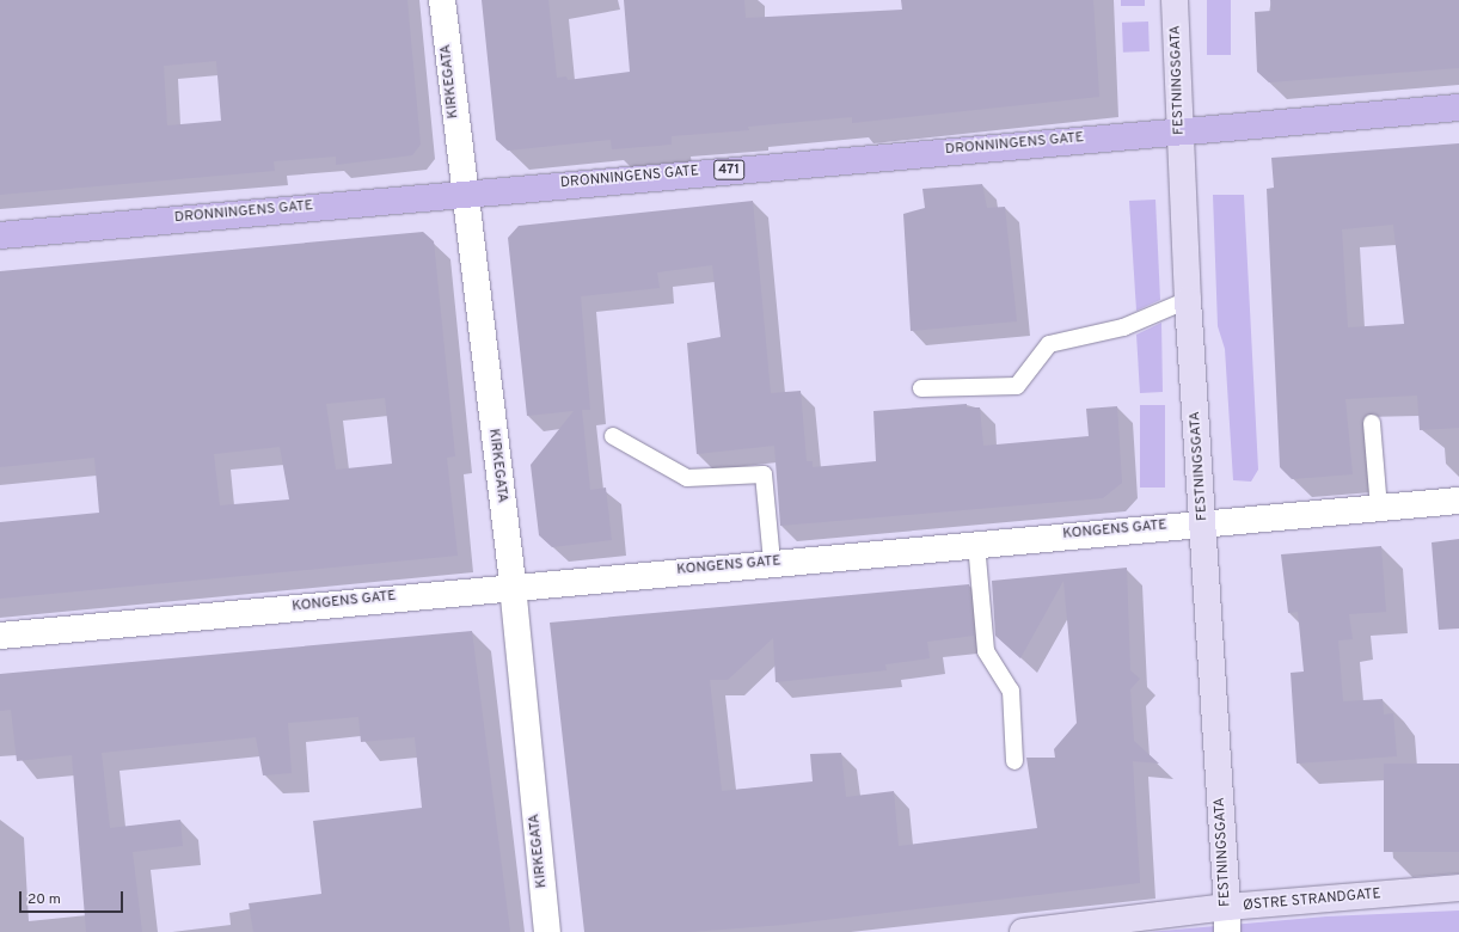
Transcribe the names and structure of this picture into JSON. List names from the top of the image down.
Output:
{
  "streets": {
    "main road": ["DRONNINGENS GATE", "471"],
    "street": [
      "FESTNINGSGATA",
      "KIRKEGATA",
      "KONGENS GATE",
      "ØSTRE STRANDGATE"
    ]
  },
  "crossings": [
    ["FESTNINGSGATA", "DRONNINGENS GATE"],
    ["FESTNINGSGATA", "KONGENS GATE"],
    ["FESTNINGSGATA", "ØSTRE STRANDGATE"],
    ["KIRKEGATA", "DRONNINGENS GATE"],
    ["KIRKEGATA", "KONGENS GATE"]
  ],
  "scale_bar": "20 m"
}
